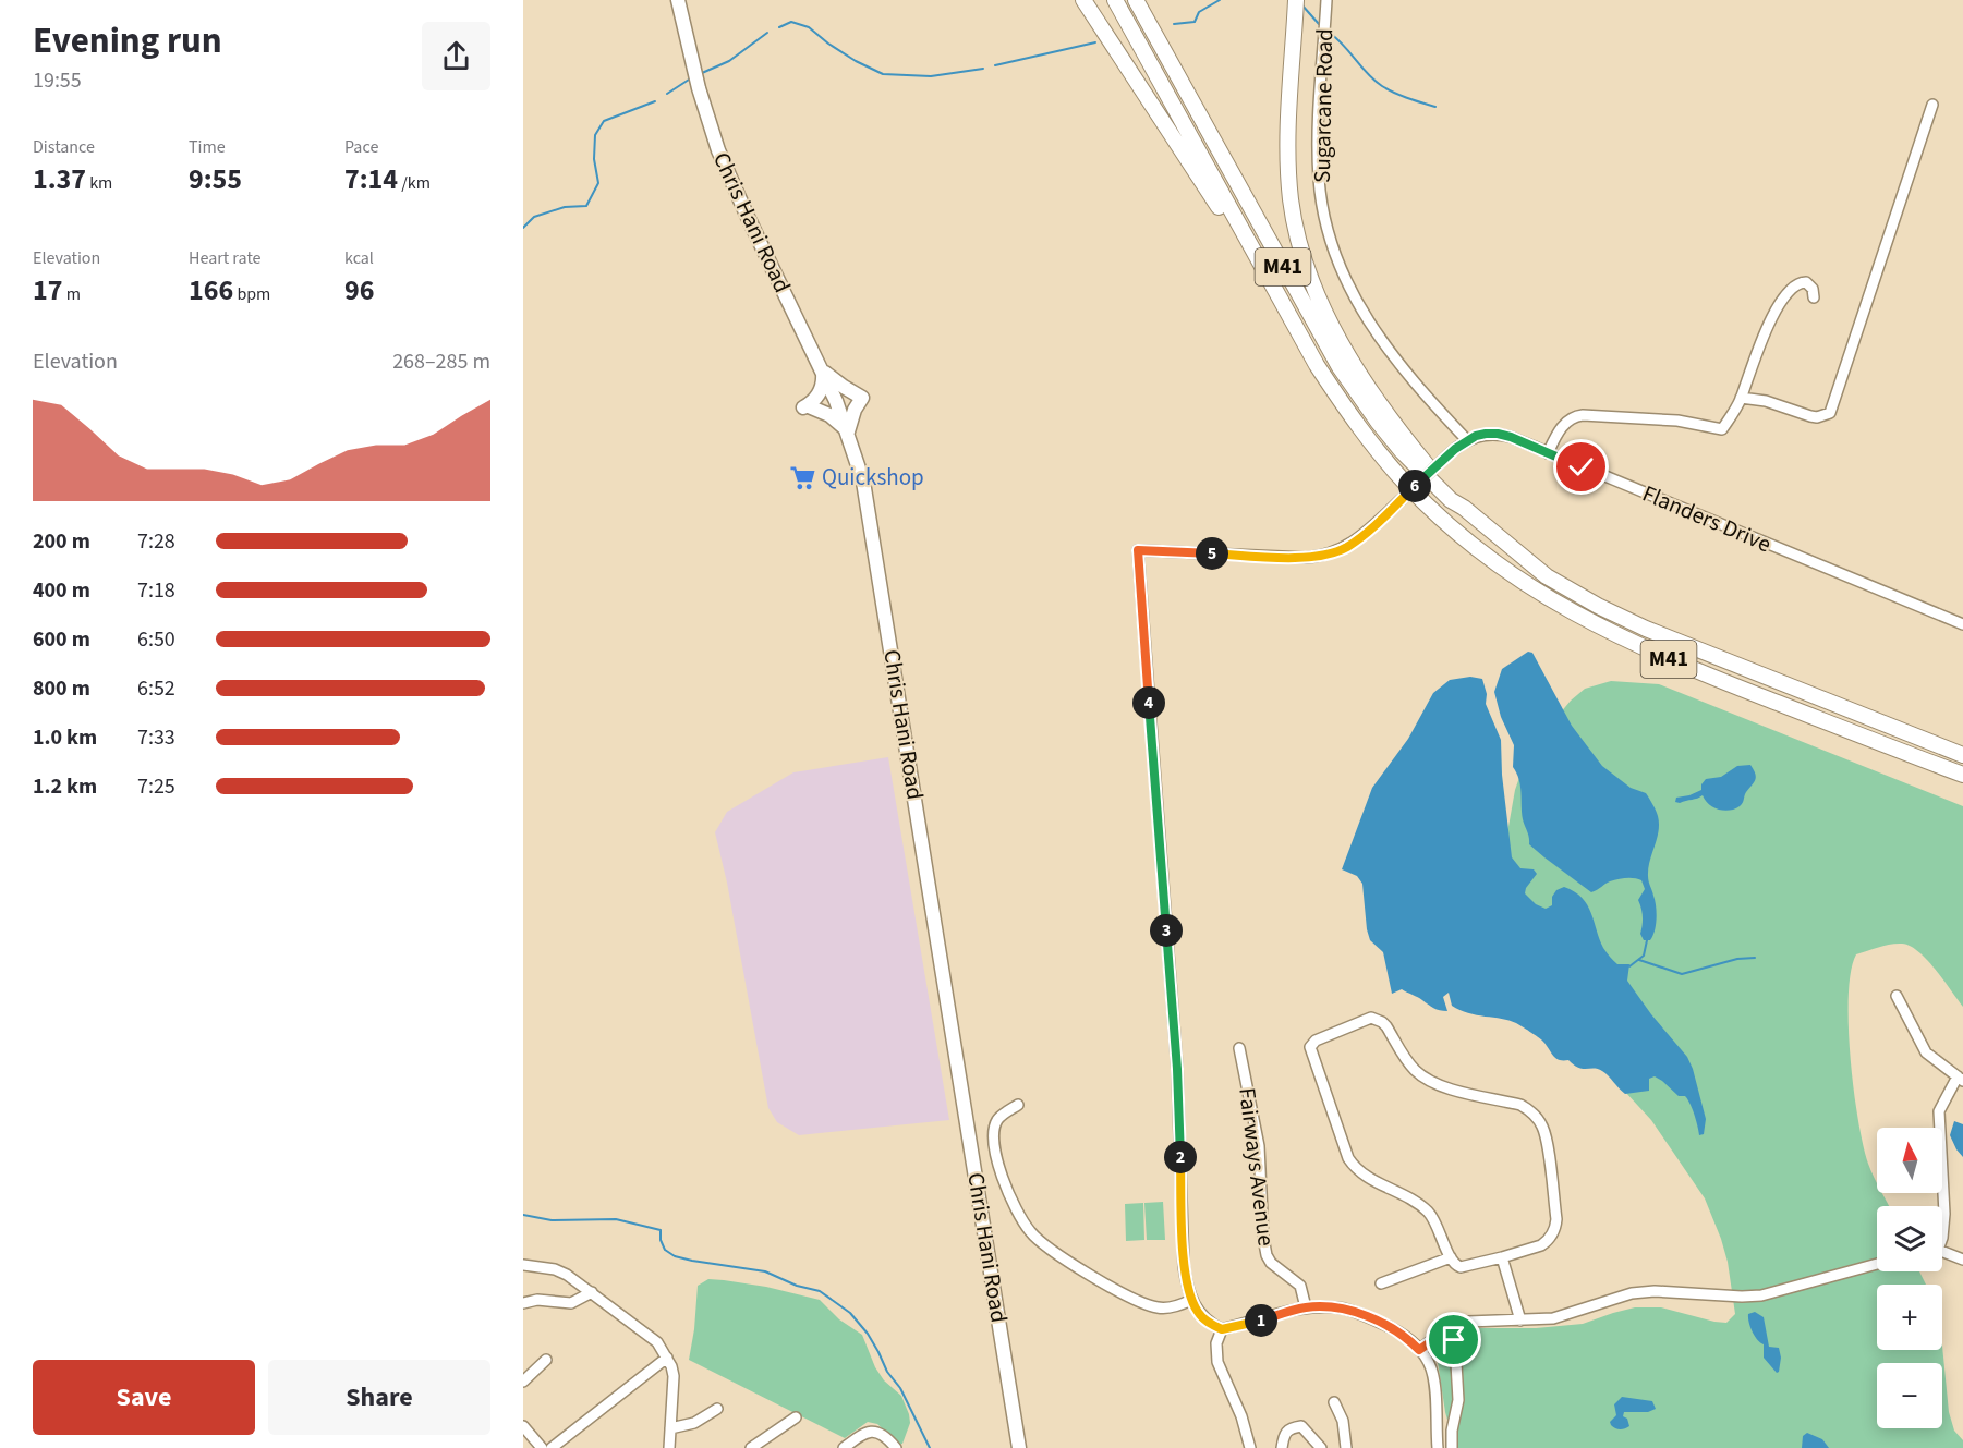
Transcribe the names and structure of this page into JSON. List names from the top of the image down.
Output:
{
  "streets": {
    "highway": ["M41"],
    "main road": ["Chris Hani Road"],
    "street": ["Sugarcane Road", "Flanders Drive", "Fairways Avenue"]
  },
  "crossings": [
    ["Sugarcane Road", "Flanders Drive"]
  ],
  "places": {
    "supermarket": ["Quickshop"]
  },
  "north": "top",
  "page": {
    "heading": ["Evening run", "19:55"],
    "stats": [
      ["Distance", "1.37 km"],
      ["Time", "9:55"],
      ["Pace", "7:14 /km"],
      ["Elevation", "17 m"],
      ["Heart rate", "166 bpm"],
      ["kcal", "96"]
    ],
    "chart": ["Elevation", "268–285 m"],
    "pins": [
      "6",
      "5",
      "4",
      "3",
      "2",
      "1"
    ],
    "list": [
      {
        "name": "200 m",
        "note": "7:28"
      },
      {
        "name": "400 m",
        "note": "7:18"
      },
      {
        "name": "600 m",
        "note": "6:50"
      },
      {
        "name": "800 m",
        "note": "6:52"
      },
      {
        "name": "1.0 km",
        "note": "7:33"
      },
      {
        "name": "1.2 km",
        "note": "7:25"
      }
    ],
    "map_buttons": ["+", "−"],
    "buttons": ["Save", "Share"]
  }
}
